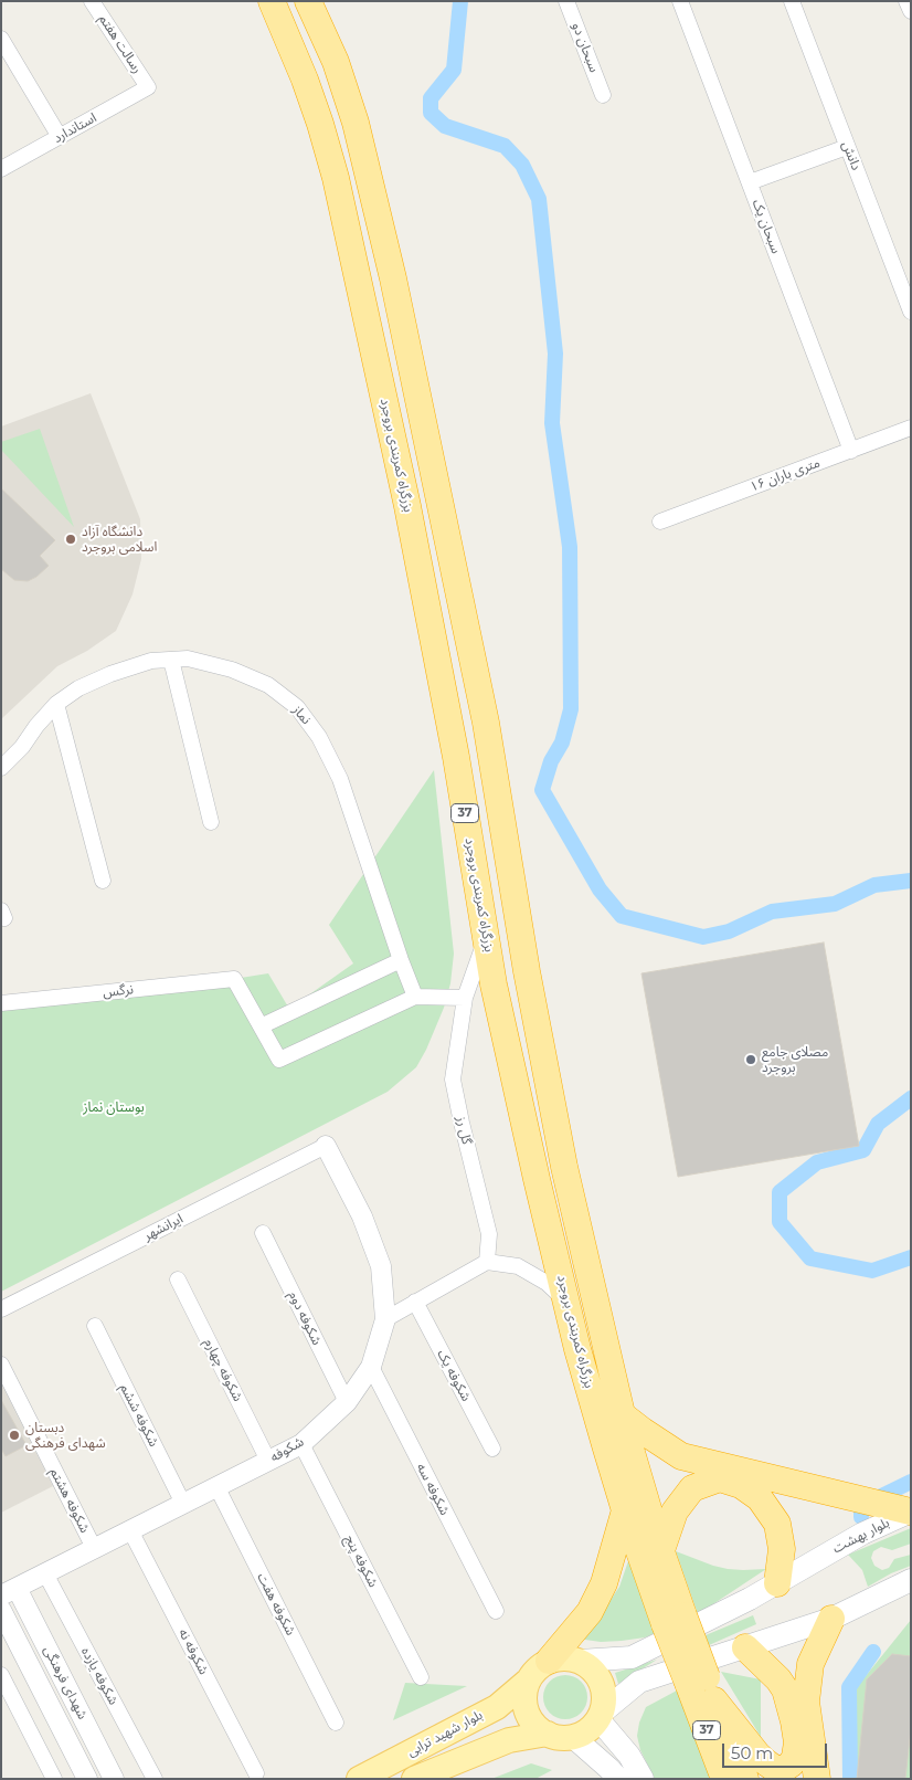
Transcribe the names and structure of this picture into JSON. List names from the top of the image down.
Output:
{
  "streets": {
    "highway": ["بزرگراه کمربندی بروجرد", "37"],
    "main road": ["بلوار بهشت", "بلوار شهید ترابی"],
    "street": [
      "رسالت هفتم",
      "سبحان دو",
      "استاندارد",
      "دانش",
      "سبحان یک",
      "۱۶ متری باران",
      "نماز",
      "نرگس",
      "گل رز",
      "ایرانشهر",
      "شکوفه دوم",
      "شکوفه چهارم",
      "شکوفه یک",
      "شکوفه ششم",
      "شکوفه",
      "شکوفه سه",
      "شکوفه هشتم",
      "شکوفه پنج",
      "شکوفه هفت",
      "شکوفه نه",
      "شکوفه یازده",
      "شهدای فرهنگی"
    ]
  },
  "crossings": [
    ["رسالت هفتم", "استاندارد"],
    ["سبحان یک", "۱۶ متری باران"],
    ["بزرگراه کمربندی بروجرد", "37"],
    ["بزرگراه کمربندی بروجرد", "گل رز"],
    ["ایرانشهر", "شکوفه"],
    ["شکوفه دوم", "شکوفه"],
    ["شکوفه چهارم", "شکوفه"],
    ["شکوفه ششم", "شکوفه"],
    ["شکوفه", "شکوفه سه"],
    ["شکوفه", "شکوفه هشتم"],
    ["شکوفه", "شکوفه پنج"],
    ["شکوفه", "شکوفه هفت"],
    ["شکوفه", "شکوفه نه"],
    ["شکوفه", "شکوفه یازده"],
    ["شکوفه", "شهدای فرهنگی"],
    ["بلوار بهشت", "بلوار شهید ترابی"]
  ],
  "parks": ["بوستان نماز"],
  "places": ["دانشگاه آزاد اسلامی بروجرد", "مصلای جامع بروجرد", "دبستان شهدای فرهنگی"],
  "scale_bar": "50 m"
}
